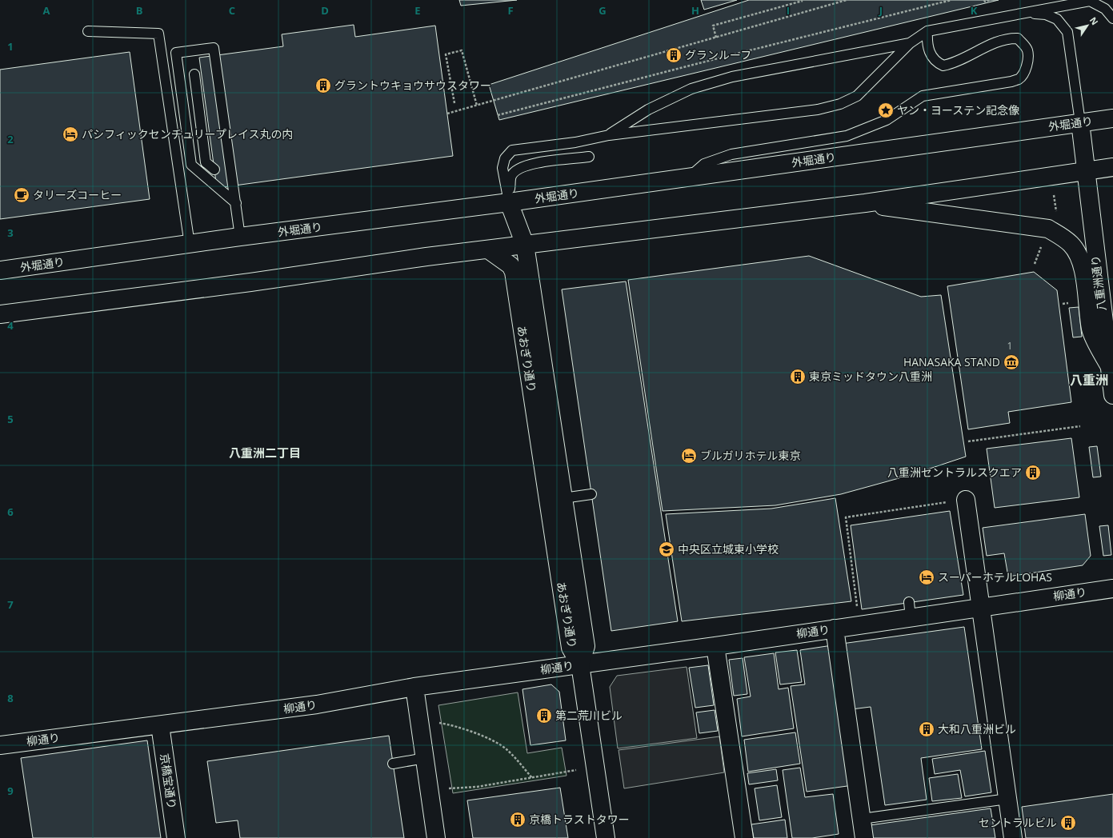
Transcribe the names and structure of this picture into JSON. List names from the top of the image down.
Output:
{
  "streets": {
    "street": [
      "外堀通り",
      "八重洲通り",
      "あおぎり通り",
      "柳通り",
      "京橋宝通り"
    ]
  },
  "crossings": [
    ["外堀通り", "八重洲通り"],
    ["外堀通り", "あおぎり通り"],
    ["あおぎり通り", "柳通り"],
    ["柳通り", "京橋宝通り"]
  ],
  "districts": ["八重洲", "八重洲二丁目"],
  "places": {
    "building": [
      "グランルーフ",
      "グラントウキョウサウスタワー",
      "東京ミッドタウン八重洲",
      "八重洲セントラルスクエア",
      "第二荒川ビル",
      "大和八重洲ビル",
      "京橋トラストタワー",
      "セントラルビル"
    ],
    "place": ["ヤン・ヨーステン記念像"],
    "hotel": ["パシフィックセンチュリープレイス丸の内", "ブルガリホテル東京", "スーパーホテルLOHAS"],
    "cafe": ["タリーズコーヒー"],
    "museum": ["HANASAKA STAND"],
    "school or university": ["中央区立城東小学校"]
  },
  "house_numbers": ["1"],
  "north": "top right",
  "grid": {
    "columns": [
      "A",
      "B",
      "C",
      "D",
      "E",
      "F",
      "G",
      "H",
      "I",
      "J",
      "K"
    ],
    "rows": [
      "1",
      "2",
      "3",
      "4",
      "5",
      "6",
      "7",
      "8",
      "9"
    ]
  }
}
